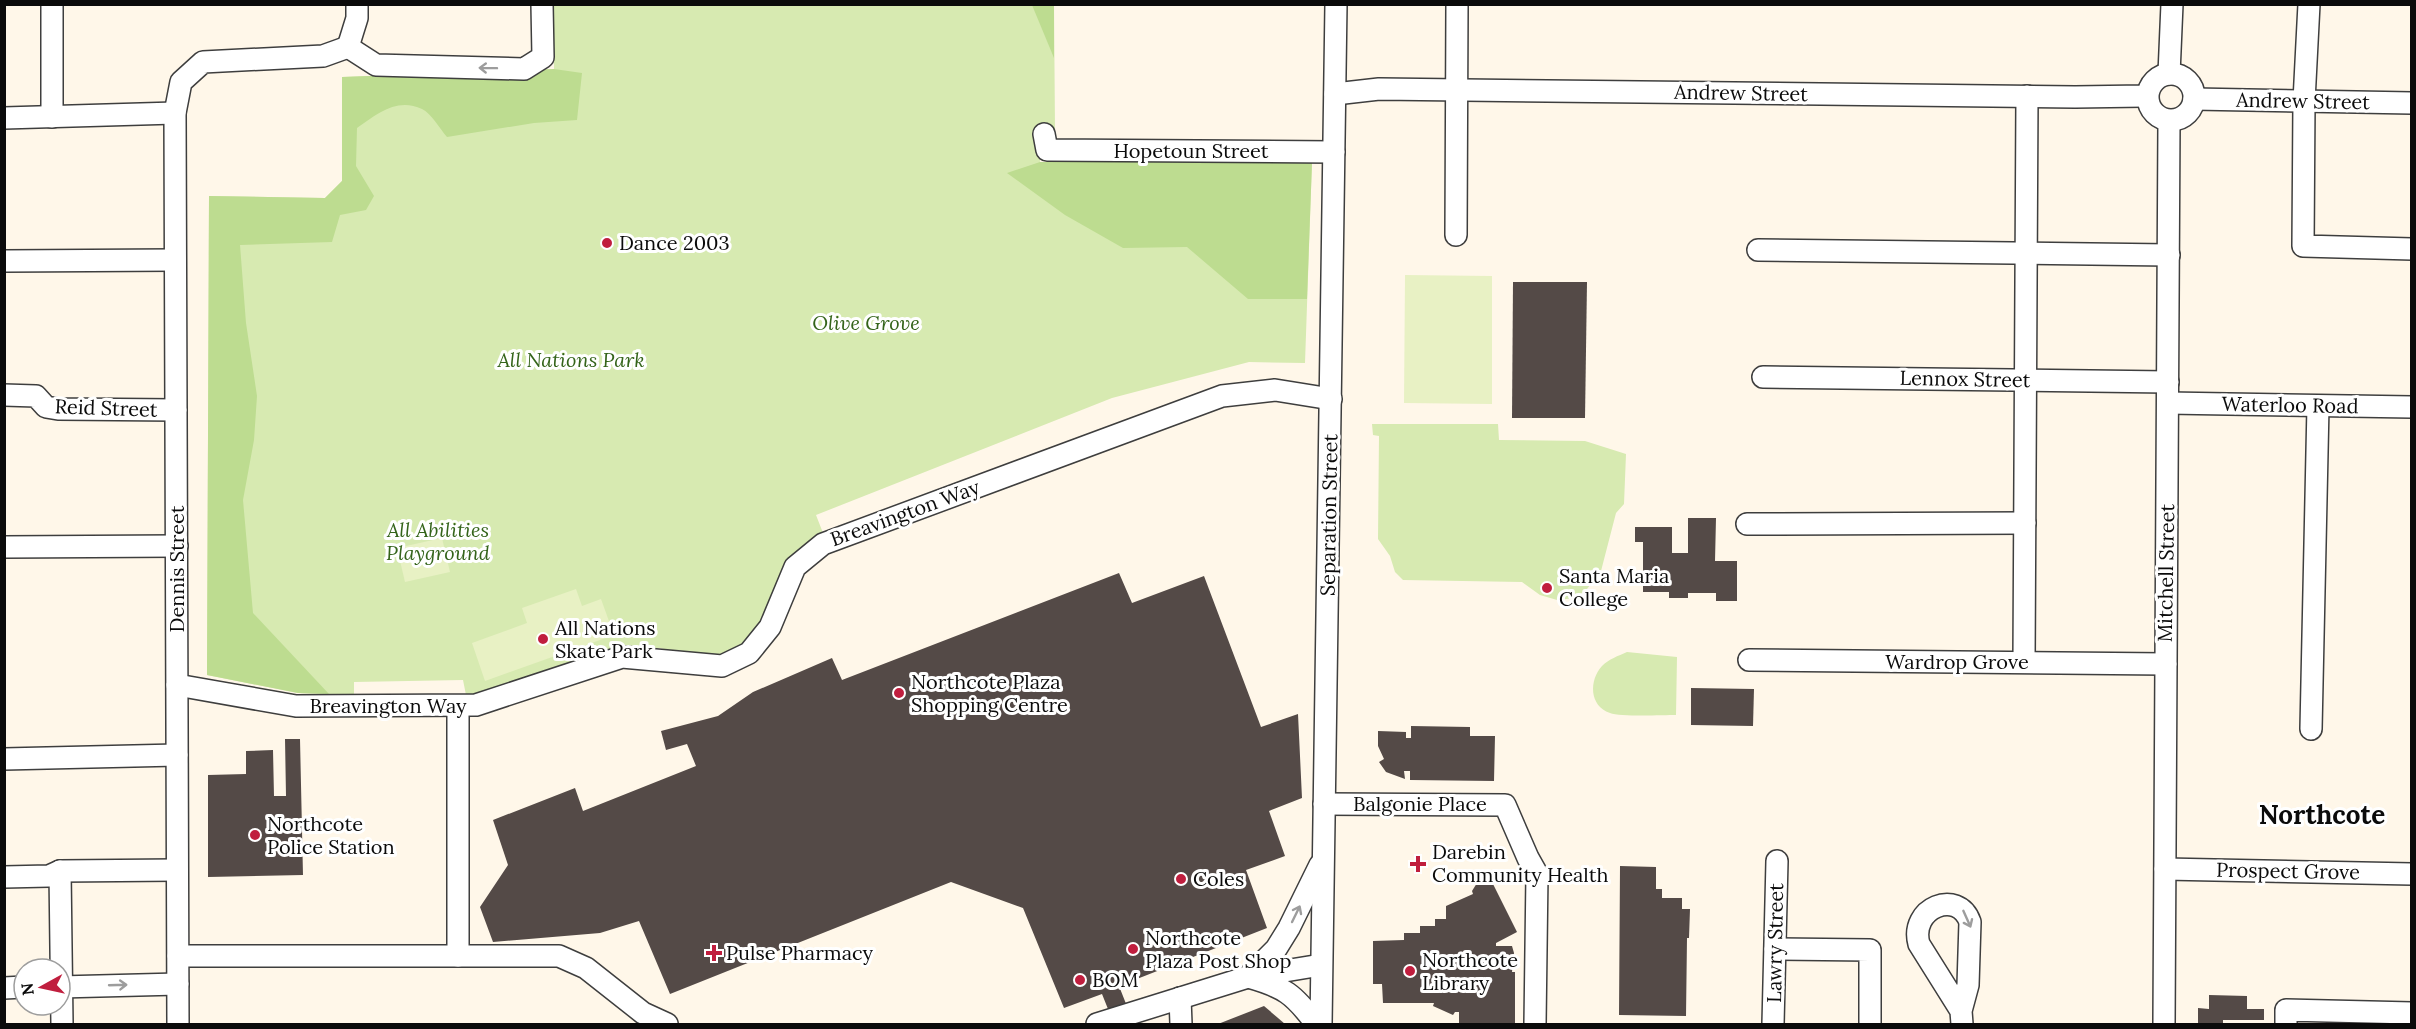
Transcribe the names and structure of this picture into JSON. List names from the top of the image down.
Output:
{
  "streets": {
    "street": [
      "Andrew Street",
      "Hopetoun Street",
      "Lennox Street",
      "Waterloo Road",
      "Reid Street",
      "Breavington Way",
      "Separation Street",
      "Dennis Street",
      "Mitchell Street",
      "Wardrop Grove",
      "Balgonie Place",
      "Prospect Grove",
      "Lawry Street"
    ]
  },
  "crossings": [
    ["Andrew Street", "Separation Street"],
    ["Andrew Street", "Mitchell Street"],
    ["Hopetoun Street", "Separation Street"],
    ["Lennox Street", "Waterloo Road"],
    ["Lennox Street", "Mitchell Street"],
    ["Waterloo Road", "Mitchell Street"],
    ["Reid Street", "Dennis Street"],
    ["Breavington Way", "Separation Street"],
    ["Breavington Way", "Dennis Street"],
    ["Separation Street", "Balgonie Place"],
    ["Mitchell Street", "Wardrop Grove"],
    ["Mitchell Street", "Prospect Grove"]
  ],
  "districts": ["Northcote"],
  "parks": ["Olive Grove", "All Nations Park", "All Abilities Playground"],
  "places": {
    "other": [
      "Dance 2003",
      "Santa Maria College",
      "All Nations Skate Park",
      "Northcote Plaza Shopping Centre",
      "Northcote Police Station",
      "Coles",
      "Northcote Plaza Post Shop",
      "Northcote Library",
      "BOM"
    ],
    "health": ["Darebin Community Health", "Pulse Pharmacy"]
  },
  "north": "left"
}
